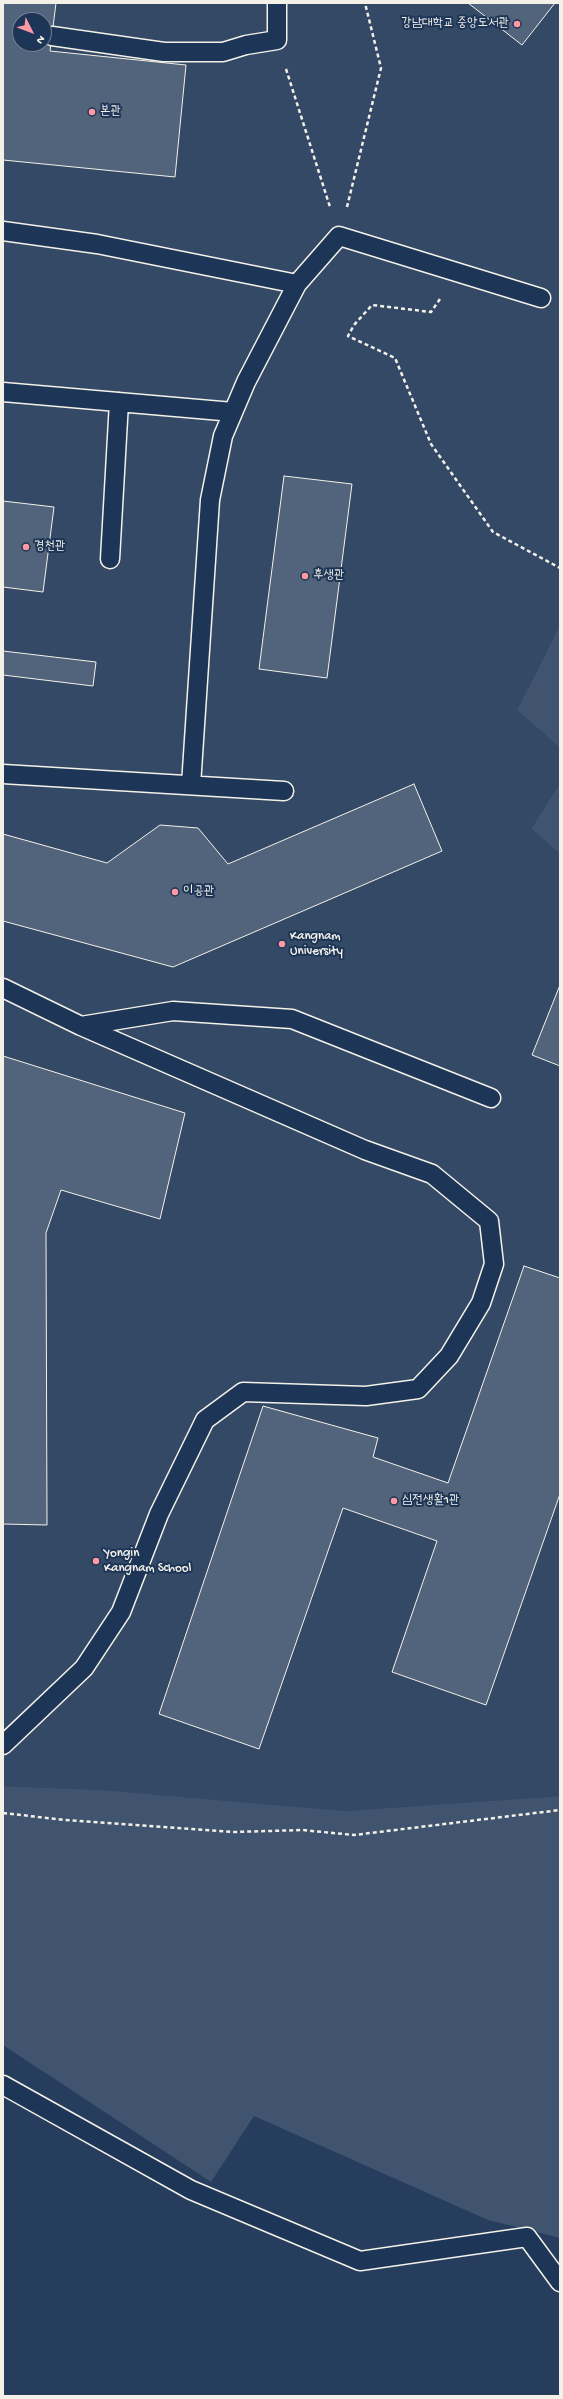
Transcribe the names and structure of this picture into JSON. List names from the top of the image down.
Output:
{
  "places": [
    "강남대학교 중앙도서관",
    "본관",
    "경천관",
    "후생관",
    "이공관",
    "Kangnam University",
    "심전생활1관",
    "Yongin Kangnam School"
  ],
  "north": "bottom right"
}
